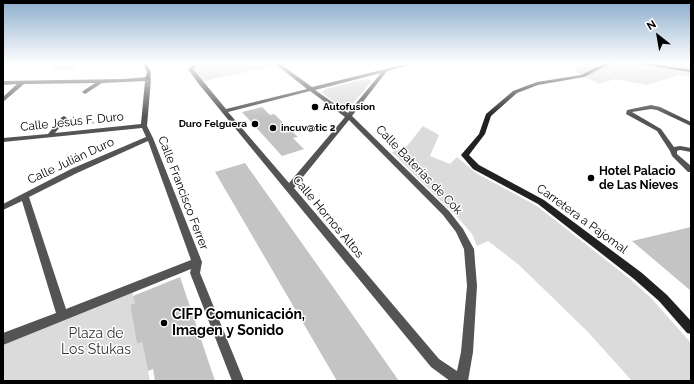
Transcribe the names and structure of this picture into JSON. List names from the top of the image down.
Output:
{
  "streets": {
    "street": [
      "Calle Jesús F. Duro",
      "Calle Julián Duro",
      "Calle Baterías de Cok",
      "Calle Francisco Ferrer",
      "Calle Hornos Altos",
      "Carretera a Pajomal"
    ]
  },
  "crossings": [
    ["Calle Jesús F. Duro", "Calle Francisco Ferrer"],
    ["Calle Julián Duro", "Calle Francisco Ferrer"],
    ["Calle Baterías de Cok", "Calle Hornos Altos"]
  ],
  "parks": ["Plaza de Los Stukas"],
  "places": [
    "Autofusion",
    "Duro Felguera",
    "incuv@tic 2",
    "Hotel Palacio de Las Nieves",
    "CIFP Comunicación, Imagen y Sonido"
  ],
  "north": "top left"
}
